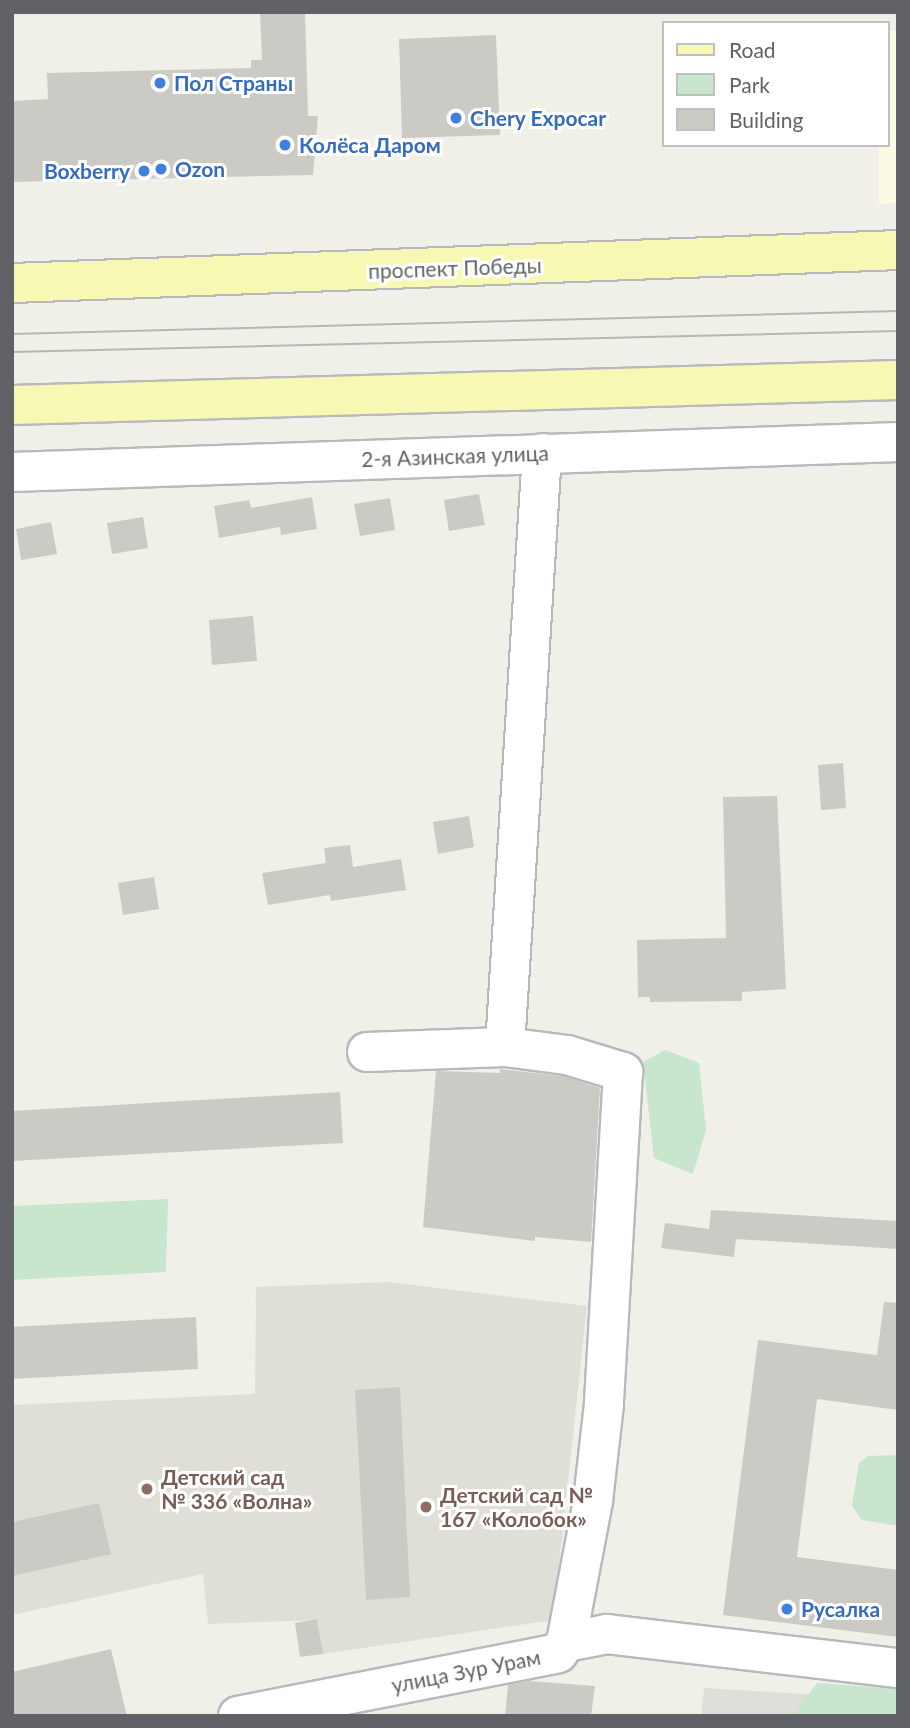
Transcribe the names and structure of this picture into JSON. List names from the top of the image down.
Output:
{
  "streets": {
    "main road": ["проспект Победы"],
    "street": ["2-я Азинская улица", "улица Зур Урам"]
  },
  "places": [
    "Пол Страны",
    "Chery Expocar",
    "Колёса Даром",
    "Ozon",
    "Boxberry",
    "Детский сад № 336 «Волна»",
    "Детский сад № 167 «Колобок»",
    "Русалка"
  ],
  "legend": ["Road", "Park", "Building"]
}
